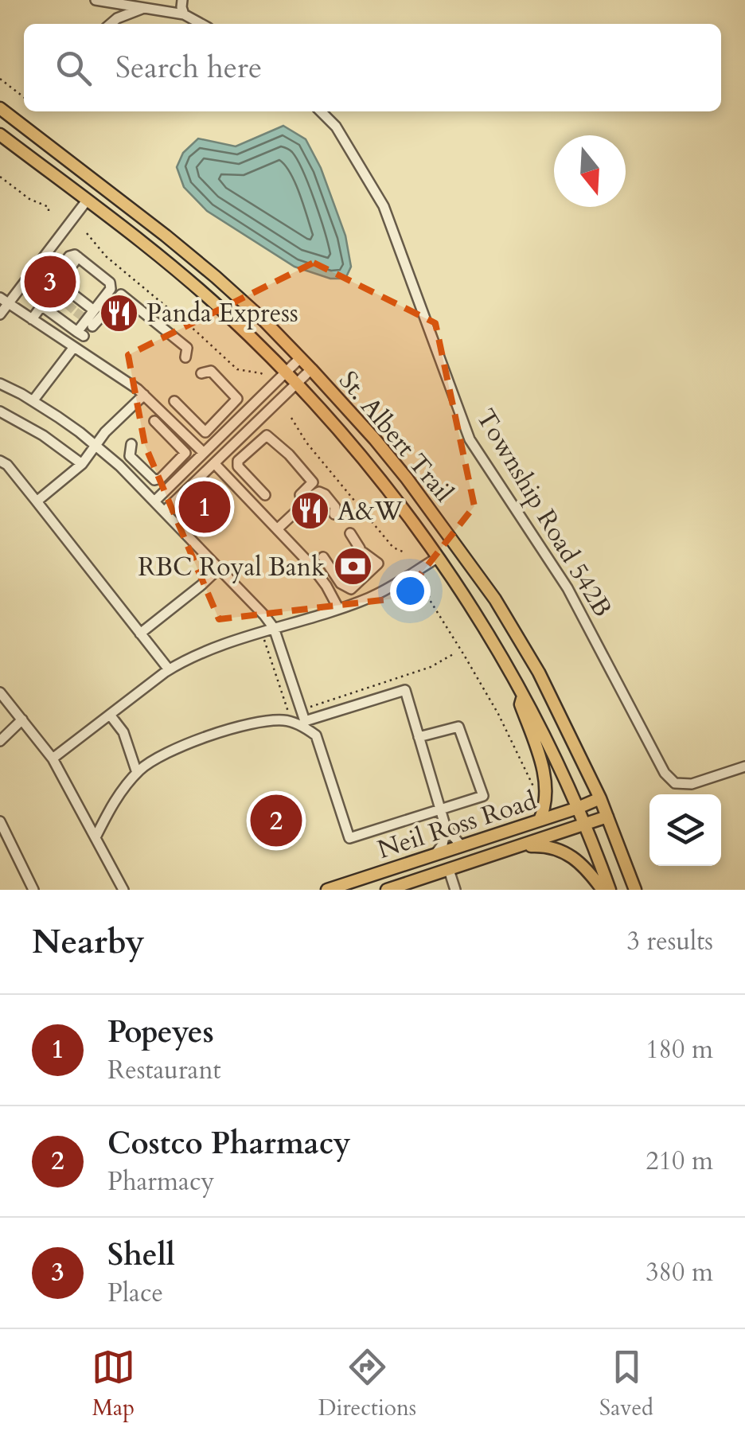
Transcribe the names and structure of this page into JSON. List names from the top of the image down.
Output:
{
  "streets": {
    "main road": ["St. Albert Trail", "Neil Ross Road"],
    "street": ["Township Road 542B"]
  },
  "crossings": [
    ["St. Albert Trail", "Neil Ross Road"]
  ],
  "places": {
    "restaurant": ["Panda Express", "A&W"],
    "bank": ["RBC Royal Bank"]
  },
  "north": "bottom",
  "page": {
    "search": "Search here",
    "pins": ["3", "1", "2"],
    "heading": ["Nearby", "3 results"],
    "list": [
      {
        "mark": "1",
        "name": "Popeyes",
        "note": "Restaurant",
        "value": "180 m"
      },
      {
        "mark": "2",
        "name": "Costco Pharmacy",
        "note": "Pharmacy",
        "value": "210 m"
      },
      {
        "mark": "3",
        "name": "Shell",
        "note": "Place",
        "value": "380 m"
      }
    ],
    "nav": ["Map", "Directions", "Saved"]
  }
}
